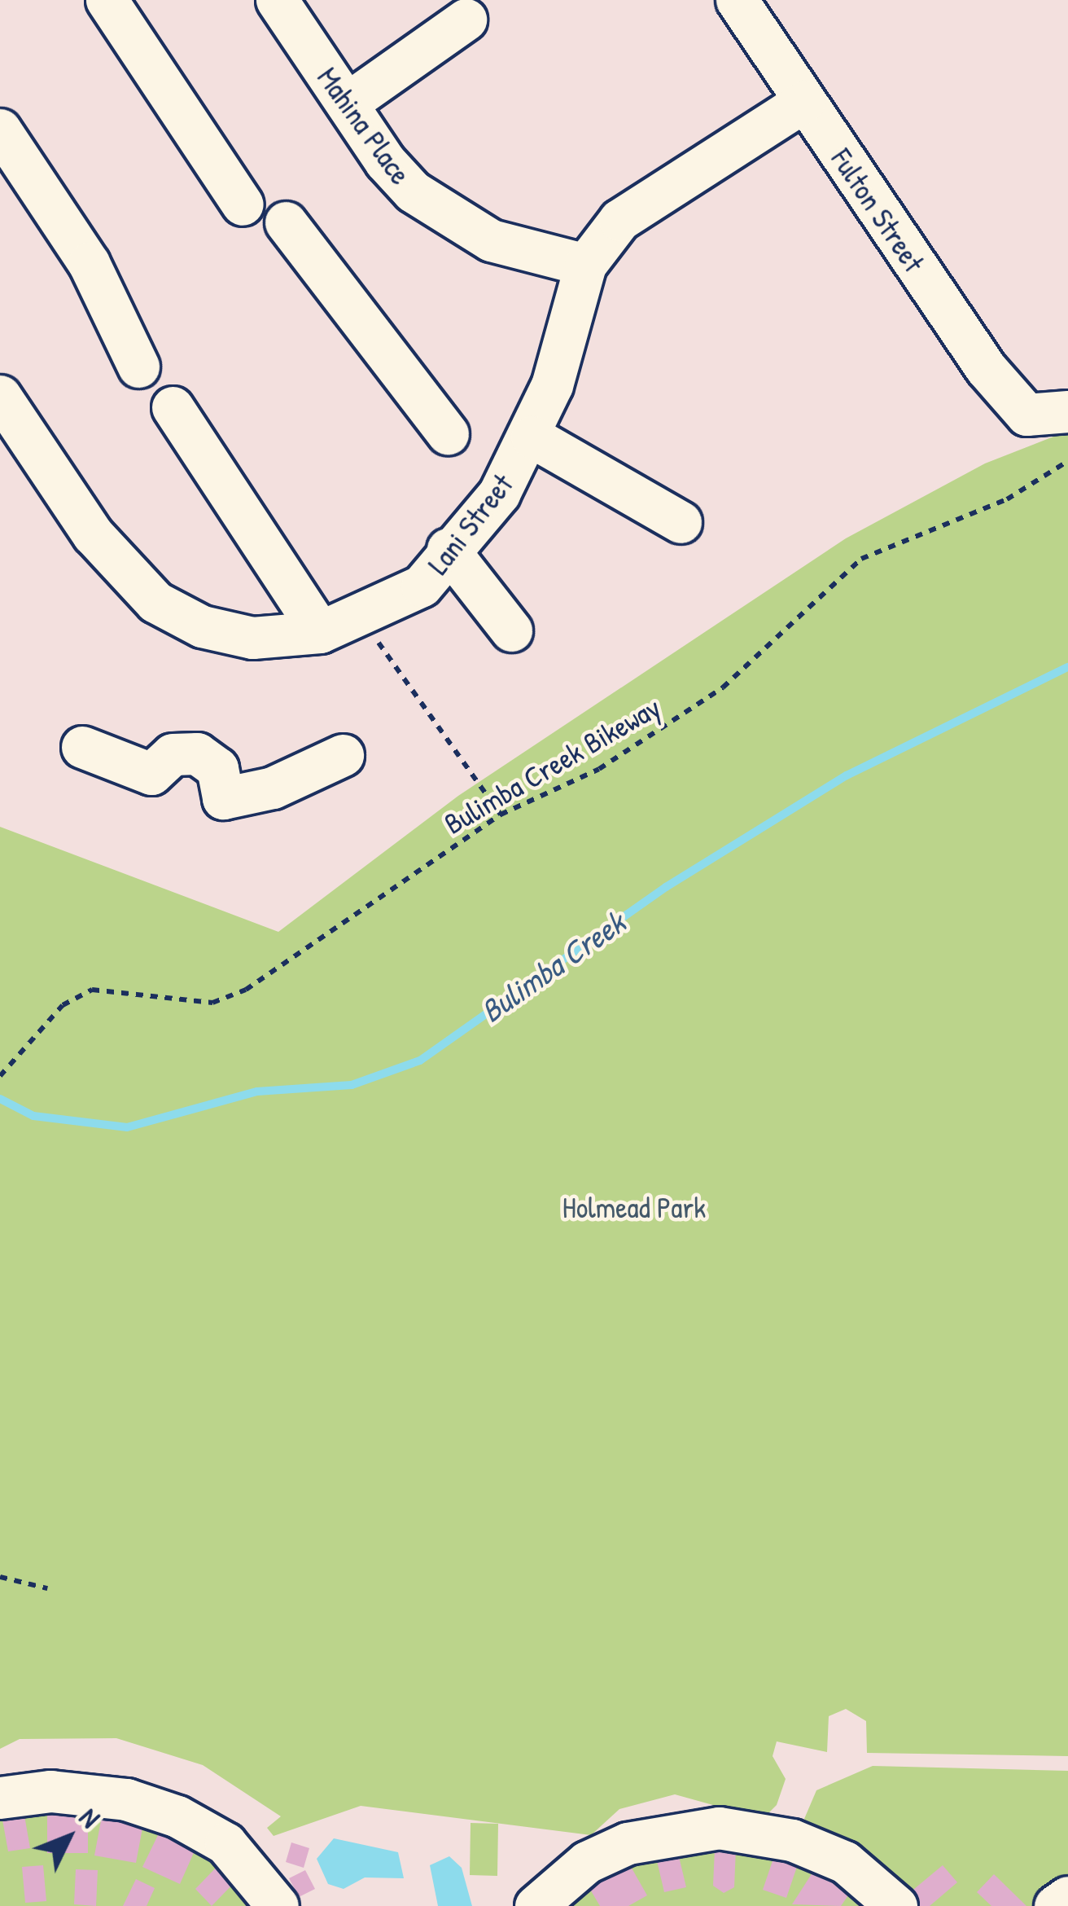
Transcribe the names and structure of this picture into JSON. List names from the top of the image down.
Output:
{
  "streets": {
    "street": ["Mahina Place", "Fulton Street", "Lani Street"],
    "path": ["Bulimba Creek Bikeway"]
  },
  "crossings": [
    ["Mahina Place", "Lani Street"],
    ["Fulton Street", "Lani Street"]
  ],
  "water": ["Bulimba Creek"],
  "parks": ["Holmead Park"],
  "north": "top right"
}
